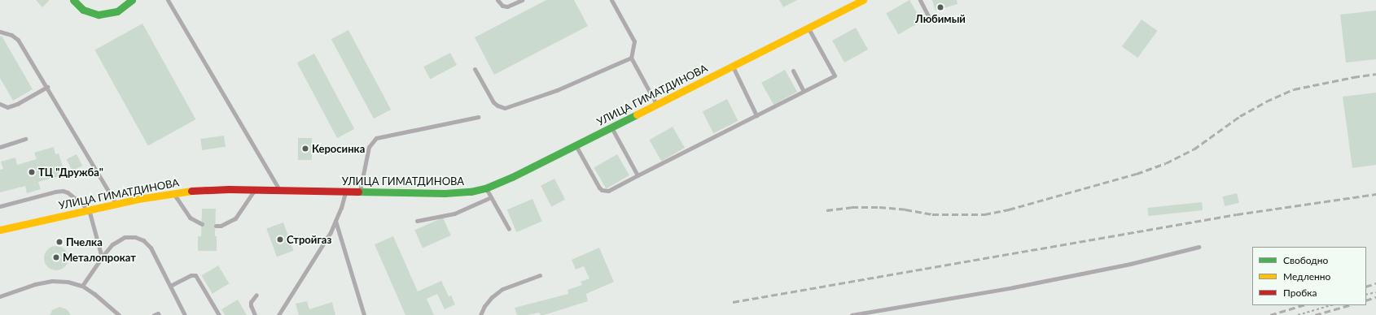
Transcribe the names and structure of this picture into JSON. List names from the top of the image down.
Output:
{
  "streets": {
    "main road": ["УЛИЦА ГИМАТДИНОВА"]
  },
  "places": [
    "Любимый",
    "Керосинка",
    "ТЦ \"Дружба\"",
    "Стройгаз",
    "Пчелка",
    "Металопрокат"
  ],
  "legend": ["Свободно", "Медленно", "Пробка"]
}
